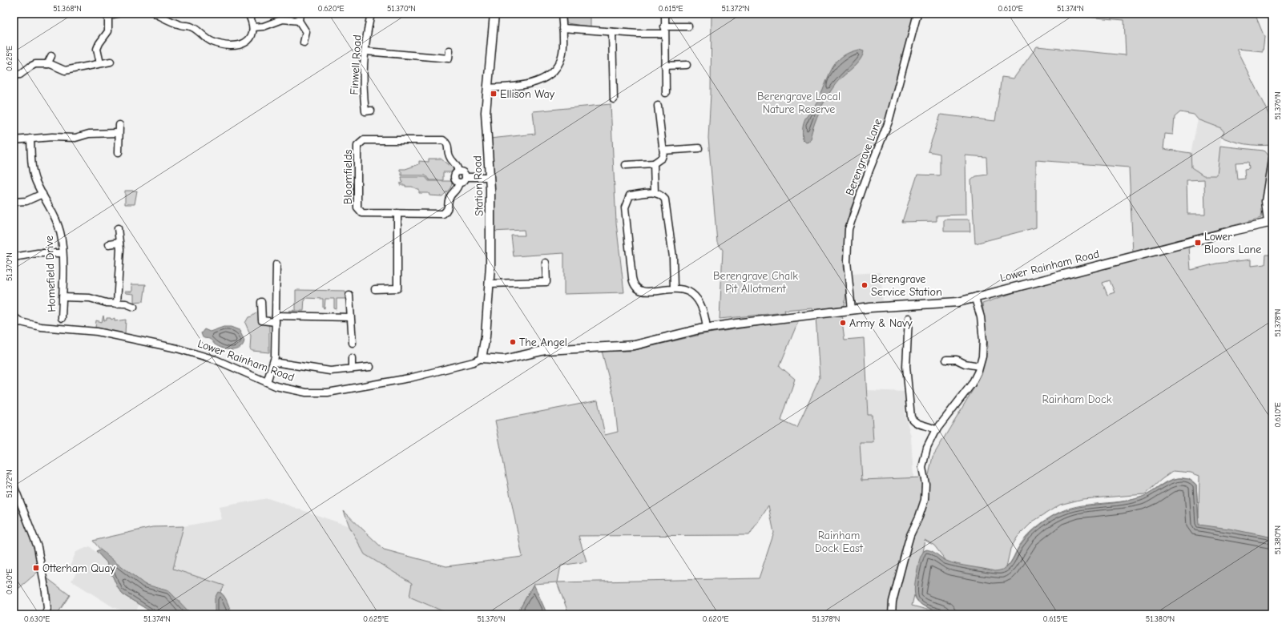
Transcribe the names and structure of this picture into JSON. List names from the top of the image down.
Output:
{
  "streets": {
    "main road": ["Station Road", "Lower Rainham Road"],
    "street": [
      "Finwell Road",
      "Berengrave Lane",
      "Bloomfields",
      "Homefield Drive"
    ]
  },
  "crossings": [
    ["Berengrave Lane", "Lower Rainham Road"],
    ["Station Road", "Lower Rainham Road"]
  ],
  "parks": [
    "Berengrave Local Nature Reserve",
    "Berengrave Chalk Pit Allotment",
    "Rainham Dock",
    "Rainham Dock East"
  ],
  "places": {
    "transit": ["Ellison Way", "Lower Bloors Lane", "Otterham Quay"],
    "other": ["Berengrave Service Station", "Army & Navy", "The Angel"]
  },
  "coordinates": [
    "51.368°N",
    "0.620°E",
    "51.370°N",
    "0.615°E",
    "51.372°N",
    "0.610°E",
    "51.374°N",
    "0.625°E",
    "51.376°N",
    "51.378°N",
    "51.380°N",
    "0.630°E"
  ]
}
